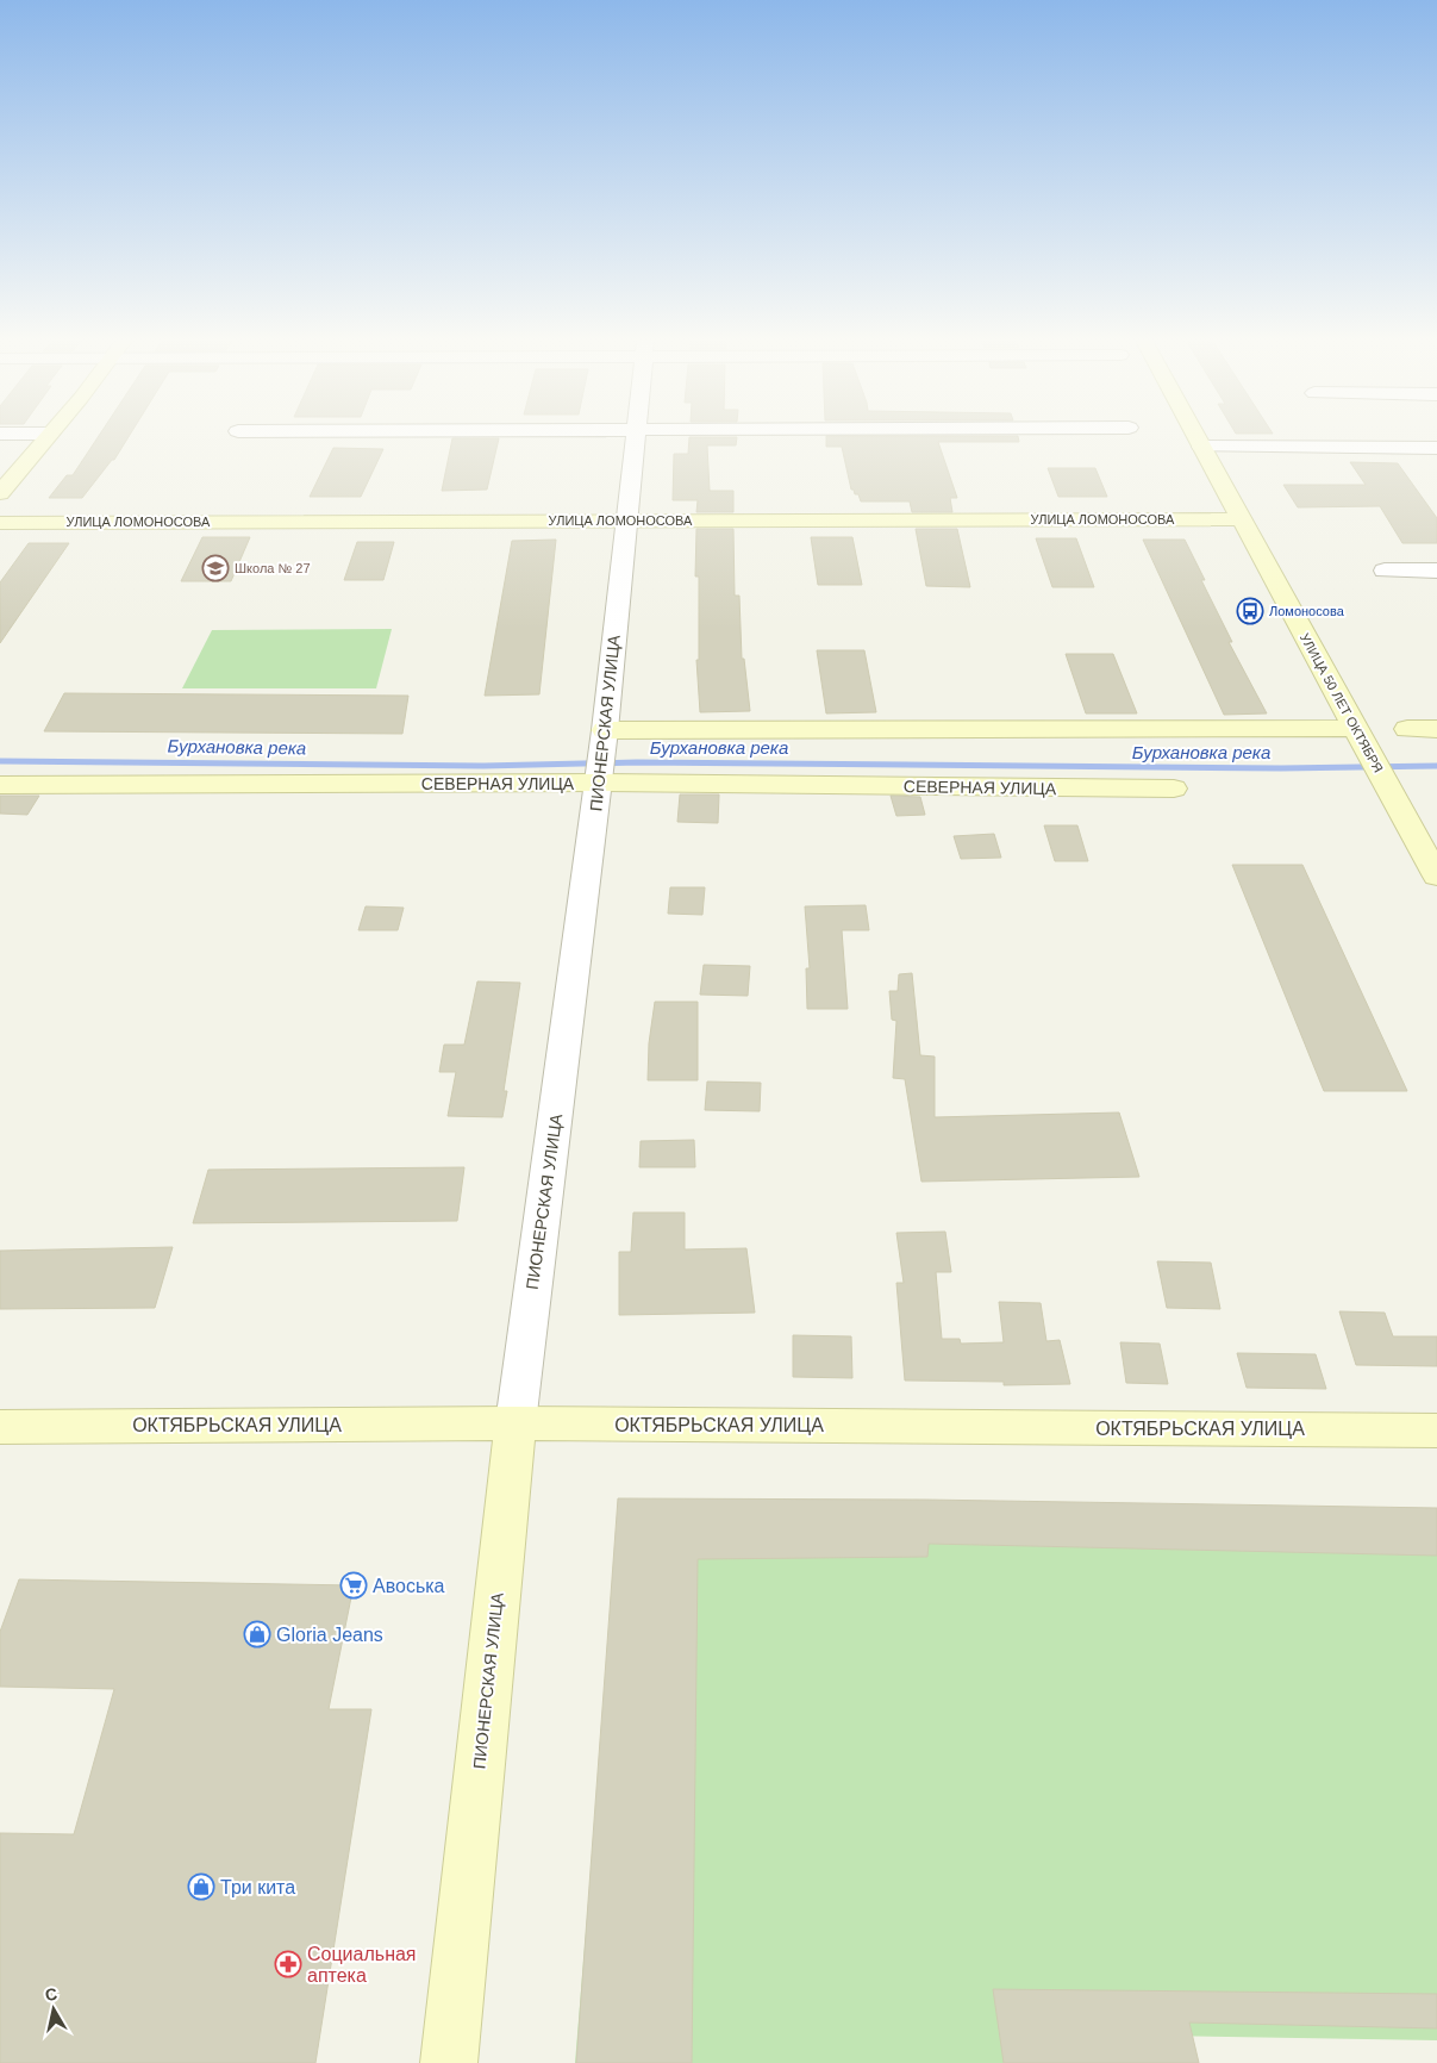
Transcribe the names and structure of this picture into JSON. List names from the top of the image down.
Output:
{
  "streets": {
    "street": [
      "УЛИЦА ЛОМОНОСОВА",
      "УЛИЦА 50 ЛЕТ ОКТЯБРЯ",
      "ПИОНЕРСКАЯ УЛИЦА",
      "СЕВЕРНАЯ УЛИЦА",
      "ОКТЯБРЬСКАЯ УЛИЦА"
    ]
  },
  "crossings": [
    ["УЛИЦА ЛОМОНОСОВА", "УЛИЦА 50 ЛЕТ ОКТЯБРЯ"],
    ["УЛИЦА ЛОМОНОСОВА", "ПИОНЕРСКАЯ УЛИЦА"],
    ["ПИОНЕРСКАЯ УЛИЦА", "СЕВЕРНАЯ УЛИЦА"],
    ["ПИОНЕРСКАЯ УЛИЦА", "ОКТЯБРЬСКАЯ УЛИЦА"]
  ],
  "water": ["Бурхановка река"],
  "places": {
    "school or university": ["Школа № 27"],
    "bus stop": ["Ломоносова"],
    "supermarket": ["Авоська"],
    "shop": ["Gloria Jeans", "Три кита"],
    "pharmacy": ["Социальная аптека"]
  },
  "north": "top"
}
